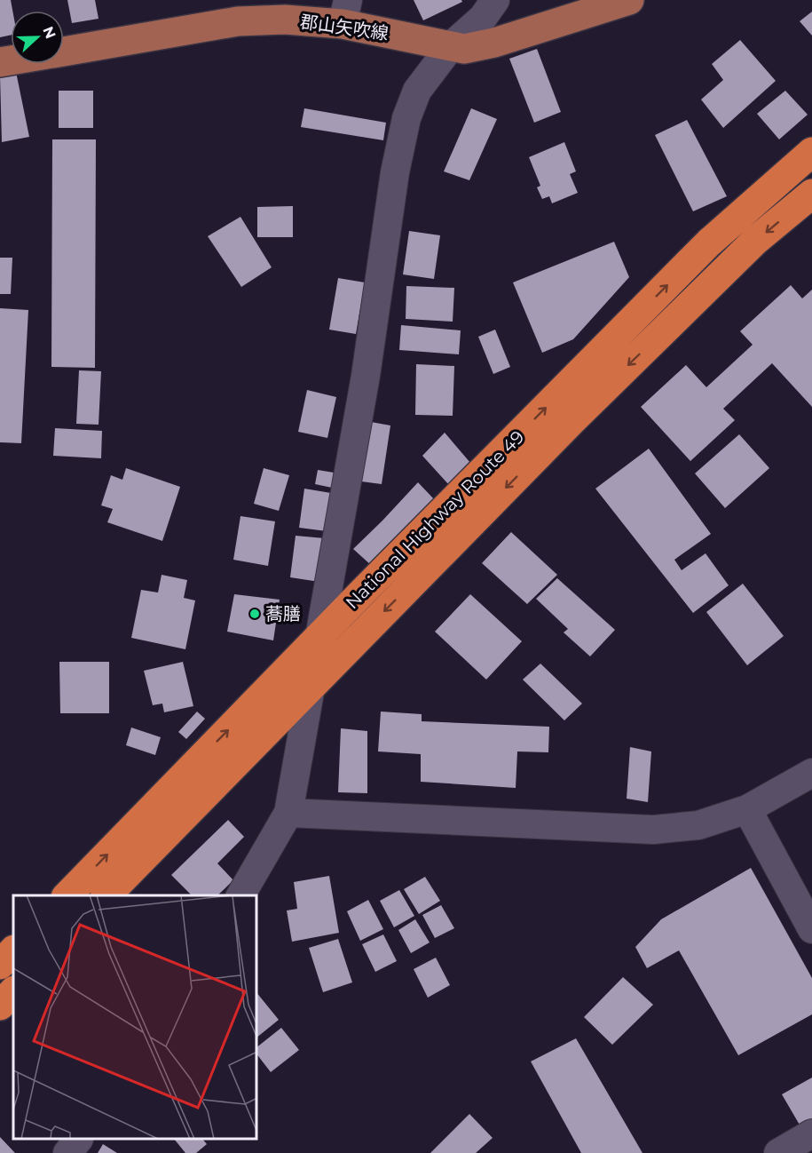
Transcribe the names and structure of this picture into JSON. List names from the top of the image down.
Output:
{
  "streets": {
    "highway": ["National Highway Route 49"],
    "main road": ["郡山矢吹線"]
  },
  "places": ["蕎膳"],
  "north": "right"
}
